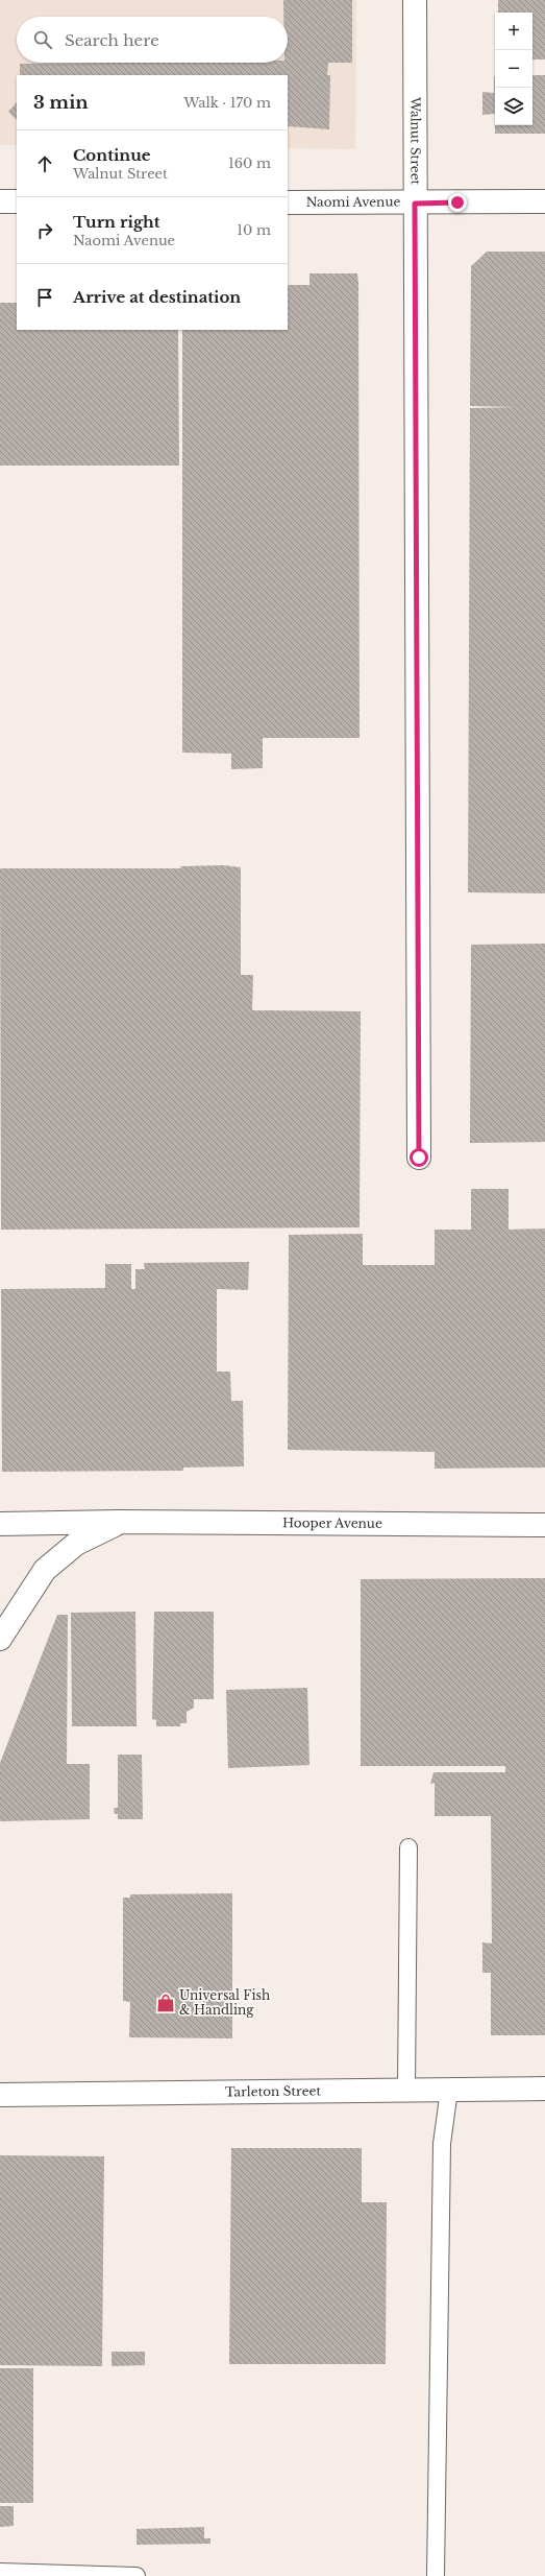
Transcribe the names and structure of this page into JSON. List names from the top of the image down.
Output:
{
  "streets": {
    "street": [
      "Walnut Street",
      "Naomi Avenue",
      "Hooper Avenue",
      "Tarleton Street"
    ]
  },
  "crossings": [
    ["Walnut Street", "Naomi Avenue"]
  ],
  "places": {
    "shop": ["Universal Fish & Handling"]
  },
  "page": {
    "map_buttons": ["+", "−"],
    "search": "Search here",
    "heading": ["3 min", "Walk · 170 m"],
    "list": [
      ["Continue", "Walnut Street", "160 m"],
      ["Turn right", "Naomi Avenue", "10 m"],
      "Arrive at destination"
    ]
  }
}
